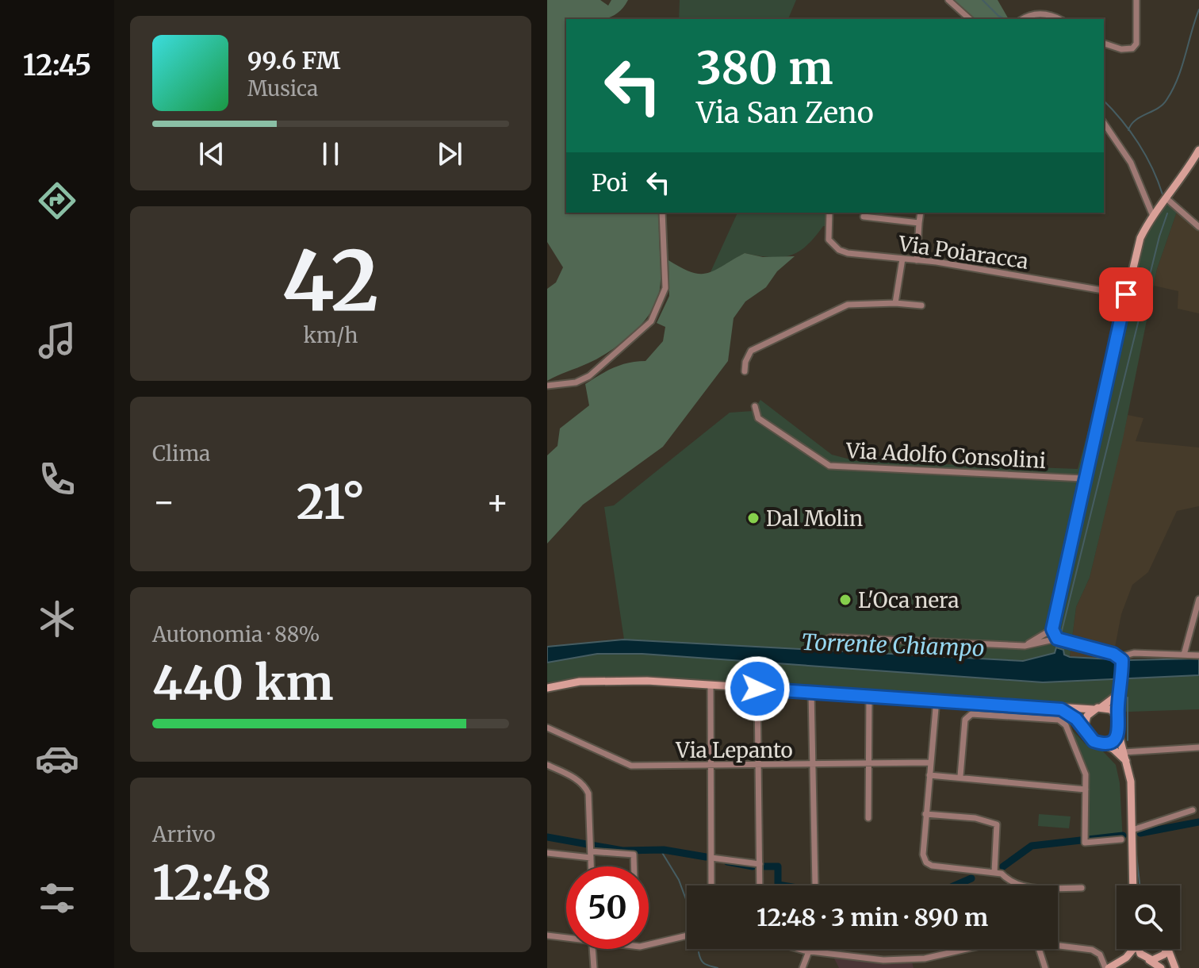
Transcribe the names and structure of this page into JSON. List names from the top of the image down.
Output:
{
  "streets": {
    "street": ["Via Poiaracca", "Via Adolfo Consolini", "Via Lepanto"]
  },
  "water": ["Torrente Chiampo"],
  "places": ["Dal Molin", "L'Oca nera"],
  "page": {
    "tabs": "12:45",
    "turn": ["380 m", "Via San Zeno"],
    "song": ["99.6 FM", "Musica"],
    "then": "Poi",
    "tile": [
      ["42", "km/h"],
      "Clima",
      ["Autonomia · 88%", "440 km"],
      ["Arrivo", "12:48"]
    ],
    "heat": ["−", "21°", "+"],
    "limit": "50",
    "trip": "12:48 · 3 min · 890 m"
  }
}
